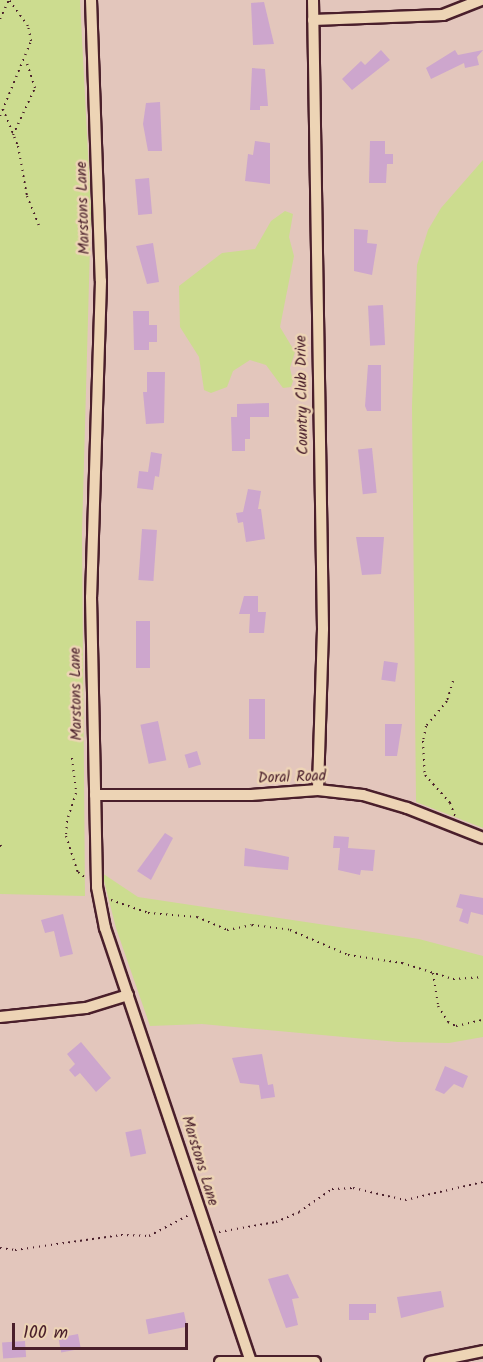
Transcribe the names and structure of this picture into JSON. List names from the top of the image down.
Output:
{
  "streets": {
    "street": ["Marstons Lane", "Country Club Drive", "Doral Road"]
  },
  "crossings": [
    ["Marstons Lane", "Doral Road"],
    ["Country Club Drive", "Doral Road"]
  ],
  "scale_bar": "100 m"
}
